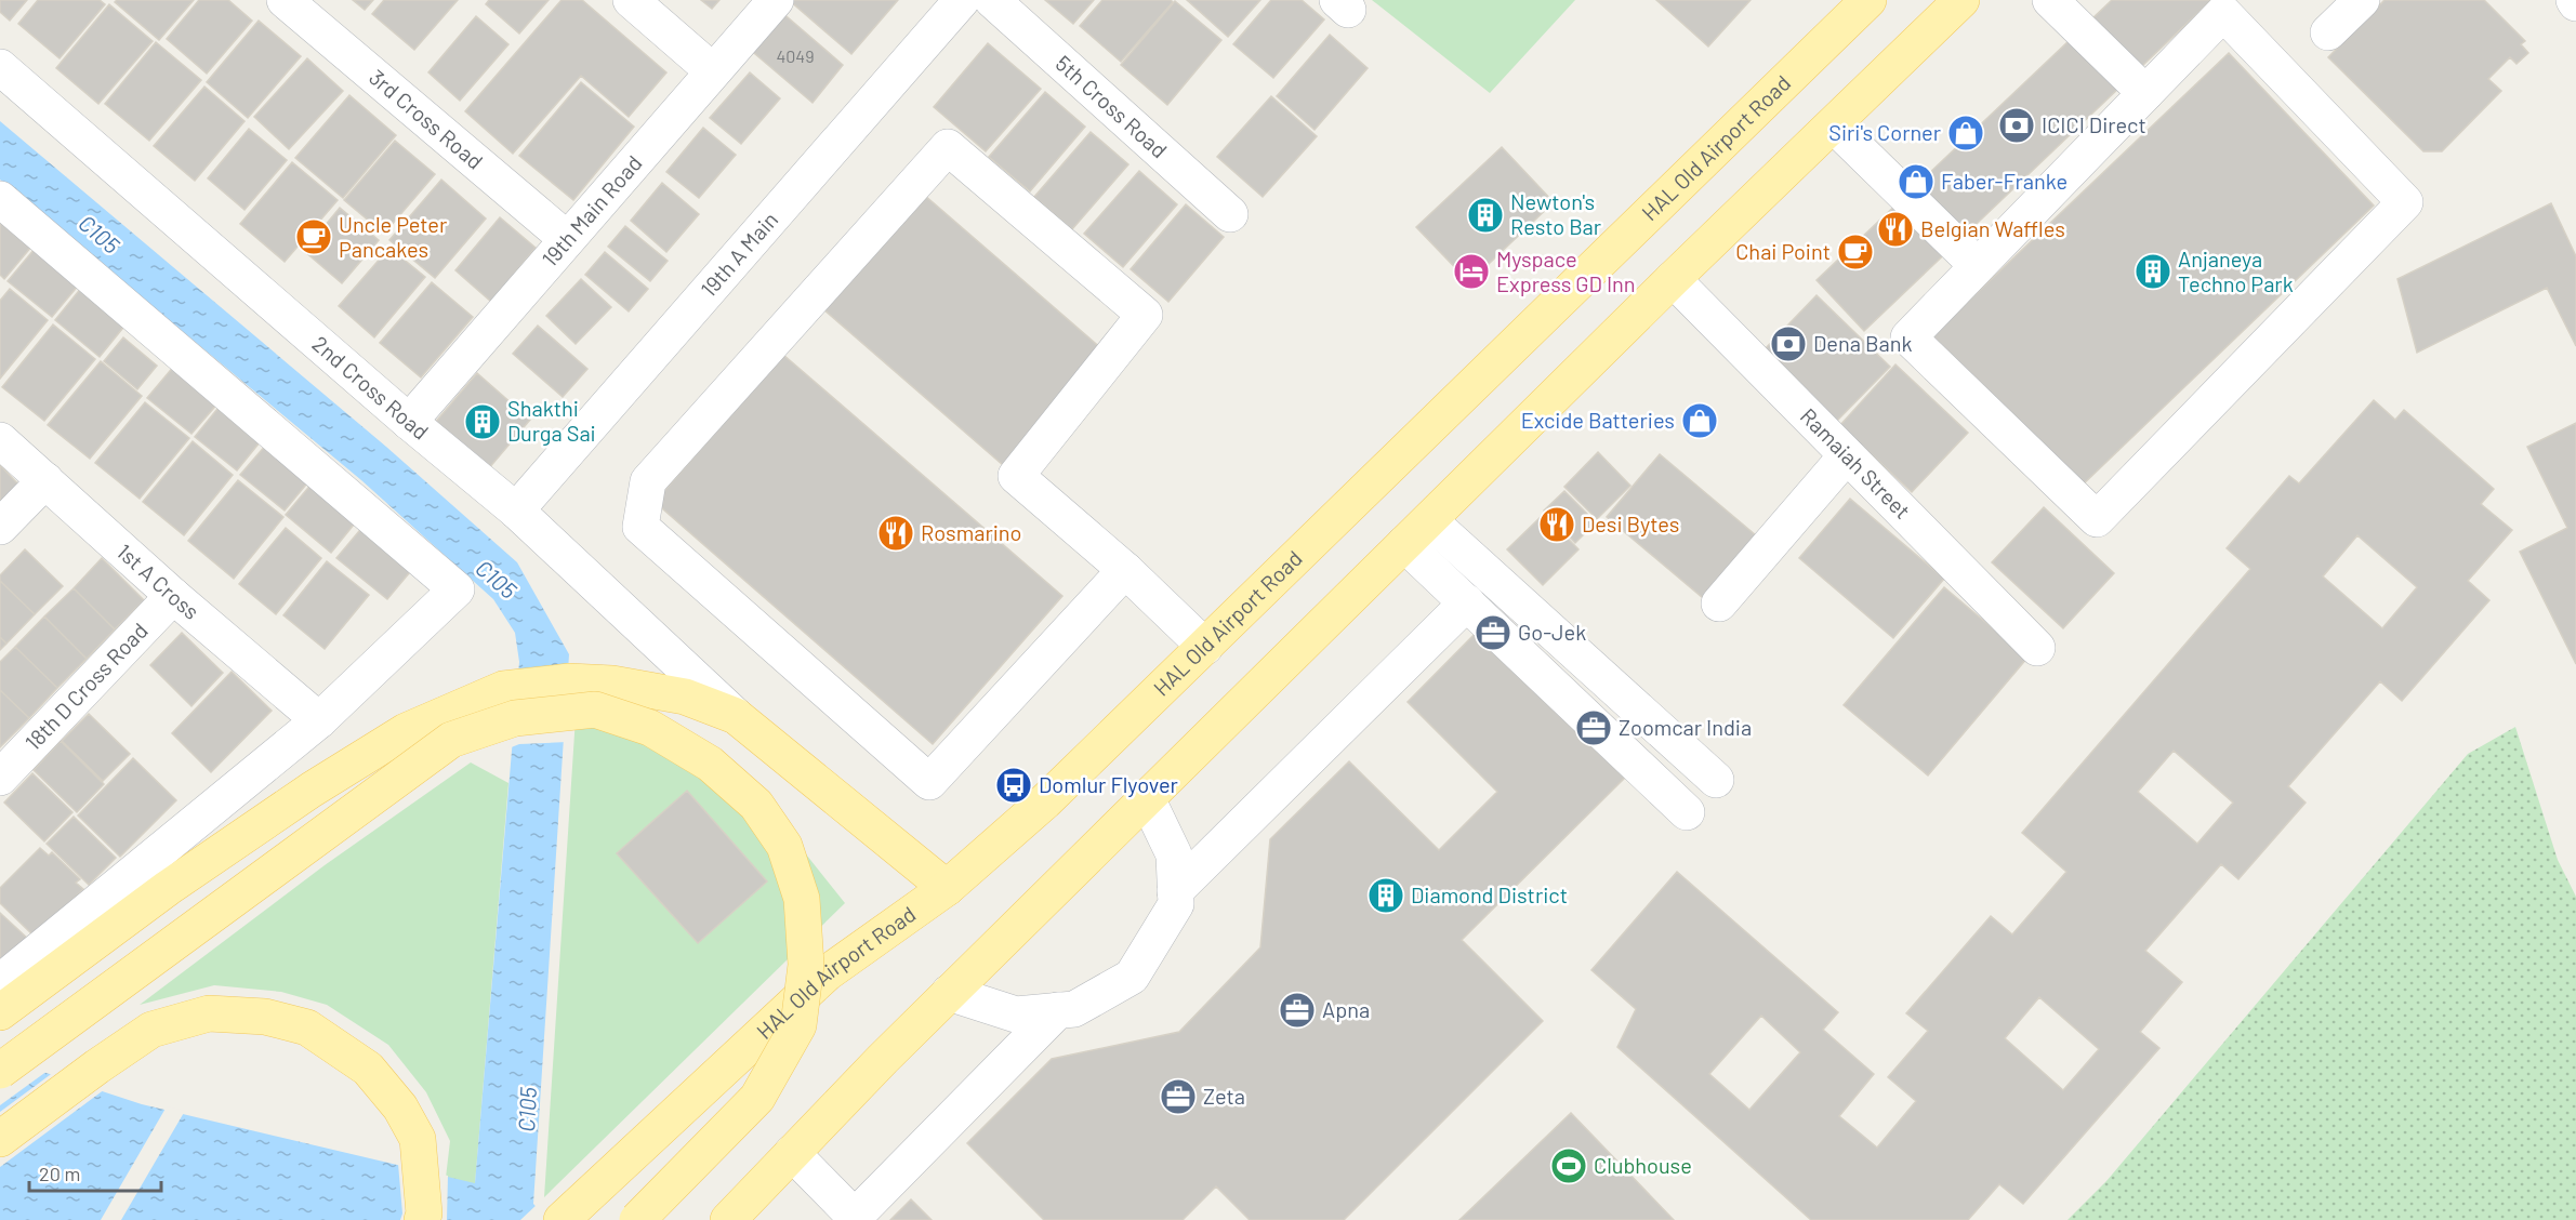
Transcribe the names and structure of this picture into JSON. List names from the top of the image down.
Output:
{
  "streets": {
    "main road": ["HAL Old Airport Road"],
    "street": [
      "5th Cross Road",
      "3rd Cross Road",
      "19th Main Road",
      "19th A Main",
      "2nd Cross Road",
      "Ramaiah Street",
      "1st A Cross",
      "18th D Cross Road"
    ]
  },
  "crossings": [
    ["3rd Cross Road", "19th Main Road"],
    ["19th Main Road", "2nd Cross Road"],
    ["19th A Main", "2nd Cross Road"],
    ["1st A Cross", "18th D Cross Road"]
  ],
  "water": ["C105"],
  "places": {
    "bank": ["ICICI Direct", "Dena Bank"],
    "shop": ["Siri's Corner", "Faber-Franke", "Excide Batteries"],
    "building": [
      "Newton's Resto Bar",
      "Anjaneya Techno Park",
      "Shakthi Durga Sai",
      "Diamond District"
    ],
    "restaurant": ["Belgian Waffles", "Desi Bytes", "Rosmarino"],
    "cafe": ["Uncle Peter Pancakes", "Chai Point"],
    "hotel": ["Myspace Express GD Inn"],
    "office": [
      "Go-Jek",
      "Zoomcar India",
      "Apna",
      "Zeta"
    ],
    "bus stop": ["Domlur Flyover"],
    "sports": ["Clubhouse"]
  },
  "house_numbers": ["4049"],
  "scale_bar": "20 m"
}
